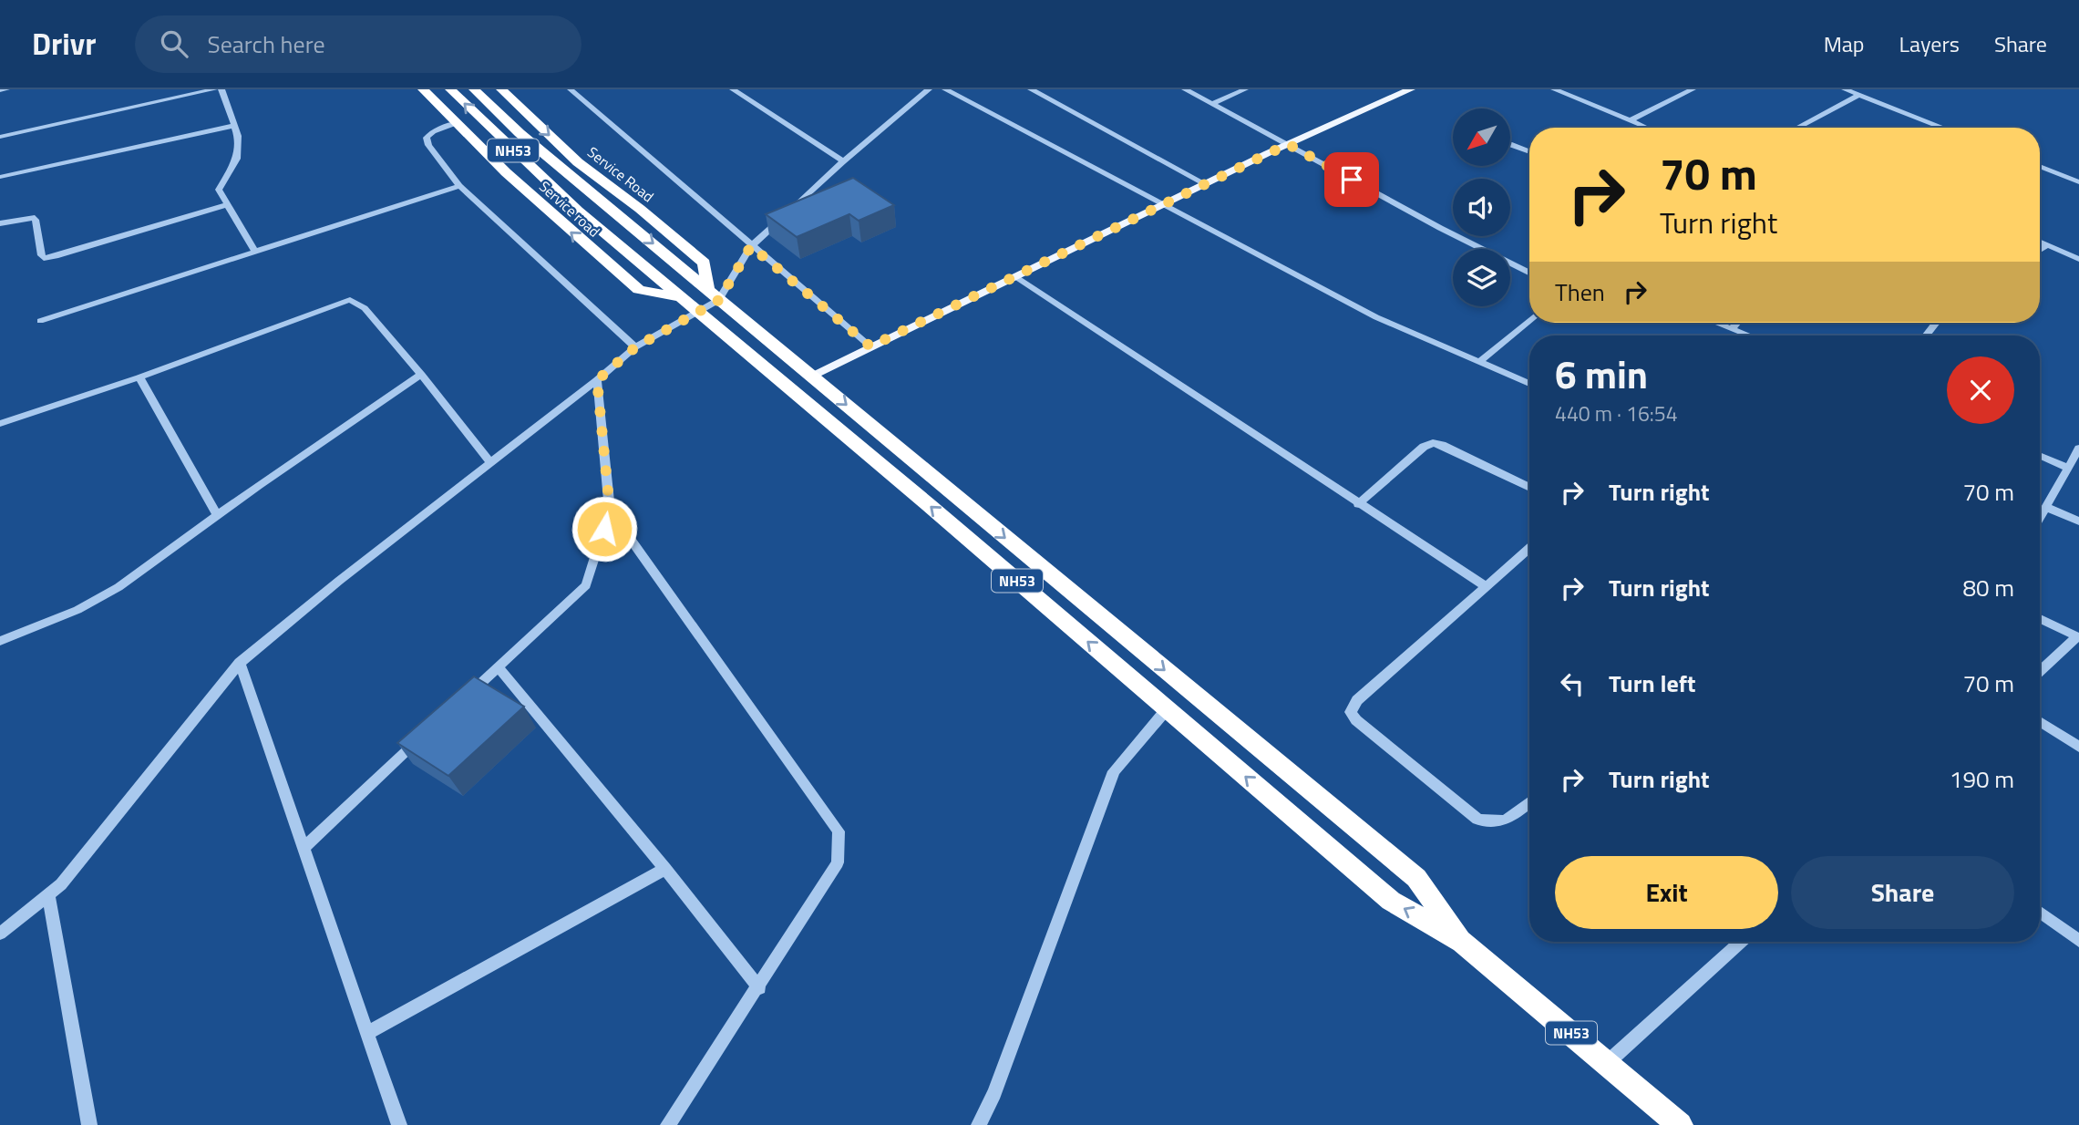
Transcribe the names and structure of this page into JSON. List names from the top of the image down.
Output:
{
  "streets": {
    "highway": ["NH53", "Service Road", "Service road"]
  },
  "crossings": [
    ["NH53", "Service Road"],
    ["NH53", "Service road"]
  ],
  "north": "bottom left",
  "page": {
    "header": "Drivr",
    "search": "Search here",
    "nav": ["Map", "Layers", "Share"],
    "turn": ["70 m", "Turn right"],
    "then": "Then",
    "heading": ["6 min", "440 m · 16:54"],
    "list": [
      {
        "name": "Turn right",
        "value": "70 m"
      },
      {
        "name": "Turn right",
        "value": "80 m"
      },
      {
        "name": "Turn left",
        "value": "70 m"
      },
      {
        "name": "Turn right",
        "value": "190 m"
      }
    ],
    "buttons": ["Exit", "Share"]
  }
}
